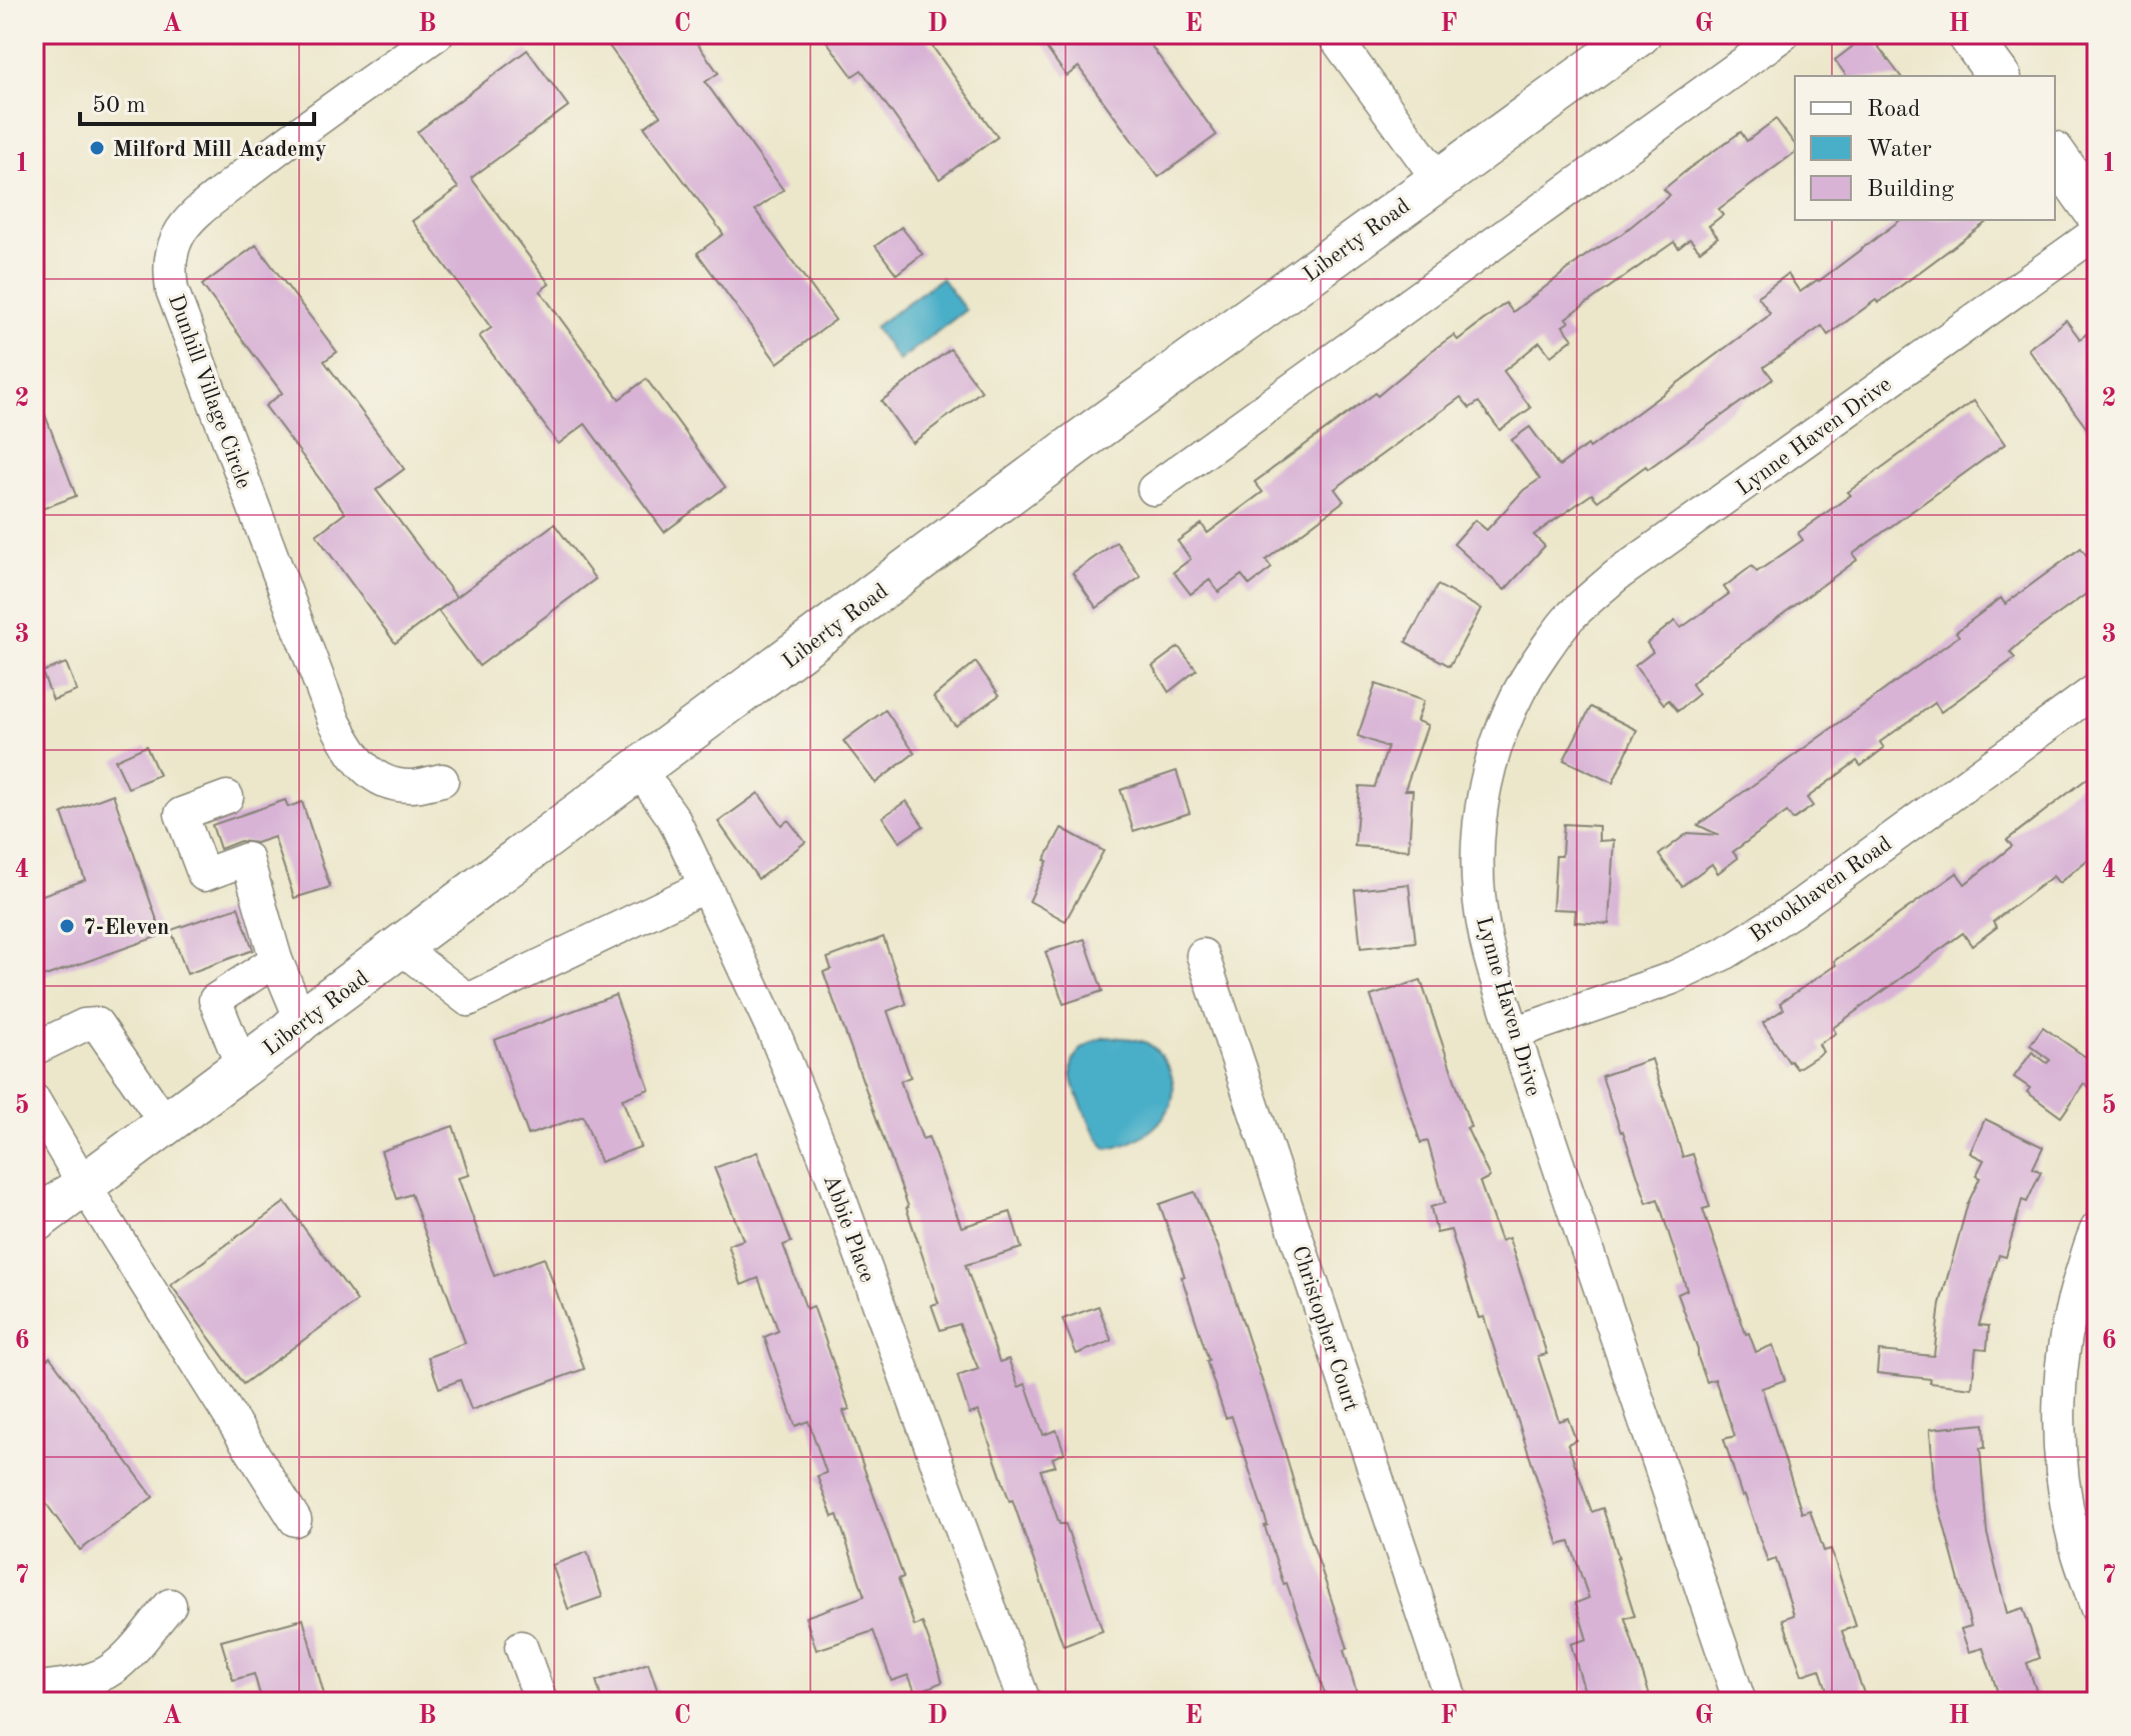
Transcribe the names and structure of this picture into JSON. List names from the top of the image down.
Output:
{
  "streets": {
    "main road": ["Liberty Road"],
    "street": [
      "Dunhill Village Circle",
      "Lynne Haven Drive",
      "Brookhaven Road",
      "Abbie Place",
      "Christopher Court"
    ]
  },
  "crossings": [
    ["Liberty Road", "Abbie Place"],
    ["Lynne Haven Drive", "Brookhaven Road"]
  ],
  "places": ["Milford Mill Academy", "7-Eleven"],
  "legend": ["Road", "Water", "Building"],
  "scale_bar": "50 m",
  "grid": {
    "columns": [
      "A",
      "B",
      "C",
      "D",
      "E",
      "F",
      "G",
      "H"
    ],
    "rows": [
      "1",
      "2",
      "3",
      "4",
      "5",
      "6",
      "7"
    ]
  }
}
